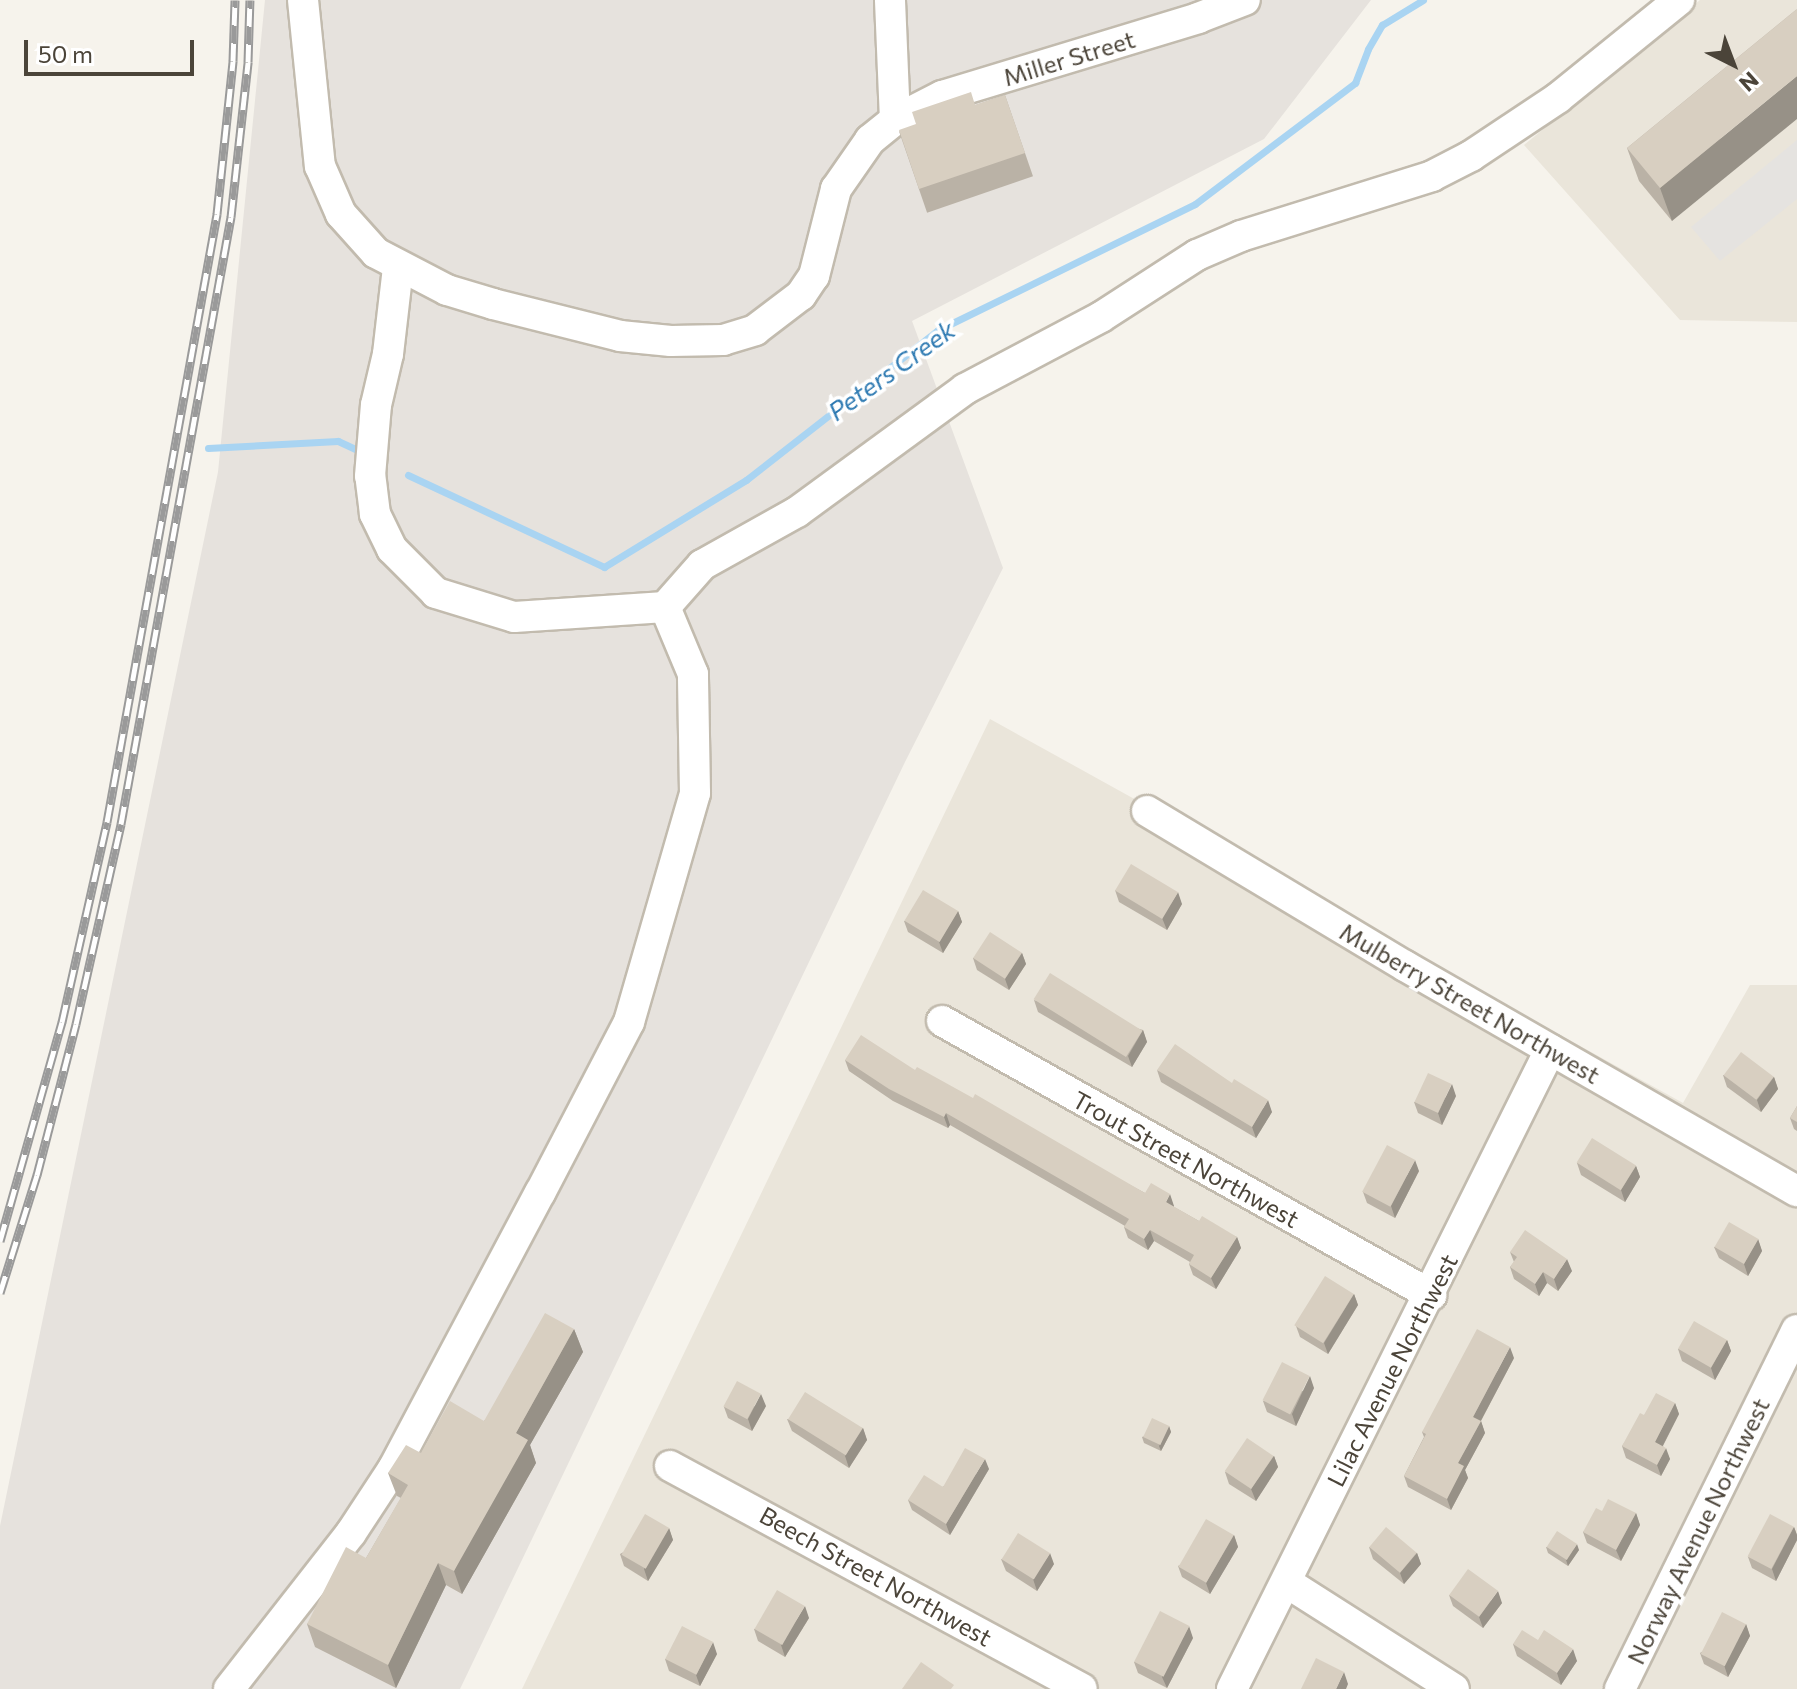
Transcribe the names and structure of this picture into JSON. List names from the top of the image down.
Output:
{
  "streets": {
    "street": [
      "Miller Street",
      "Mulberry Street Northwest",
      "Trout Street Northwest",
      "Lilac Avenue Northwest",
      "Norway Avenue Northwest",
      "Beech Street Northwest"
    ]
  },
  "crossings": [
    ["Mulberry Street Northwest", "Lilac Avenue Northwest"],
    ["Trout Street Northwest", "Lilac Avenue Northwest"]
  ],
  "water": ["Peters Creek"],
  "scale_bar": "50 m",
  "north": "bottom right"
}
